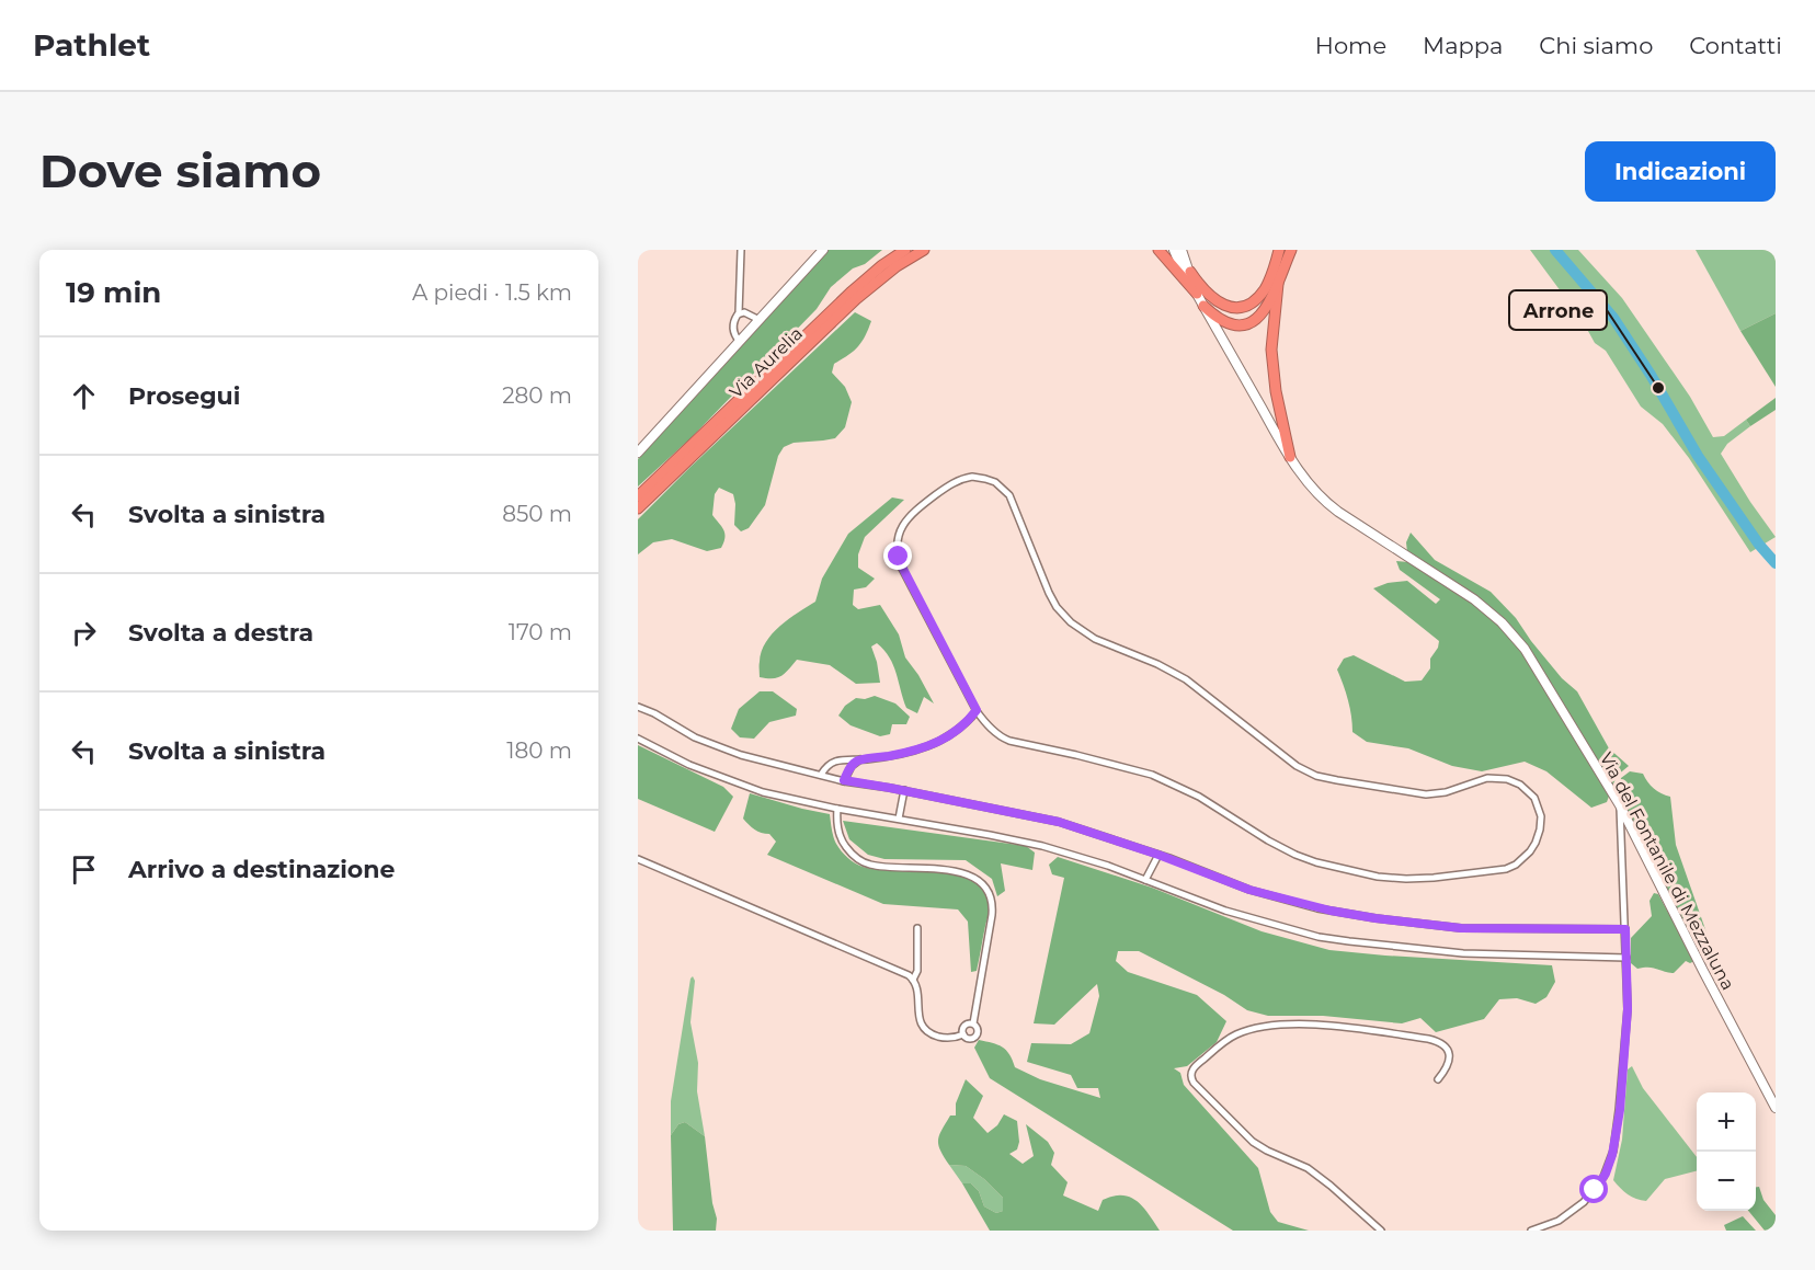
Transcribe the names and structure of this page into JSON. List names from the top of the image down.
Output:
{
  "streets": {
    "highway": ["Via Aurelia"],
    "street": ["Via del Fontanile di Mezzaluna"]
  },
  "places": ["Arrone"],
  "page": {
    "header": "Pathlet",
    "nav": [
      "Home",
      "Mappa",
      "Chi siamo",
      "Contatti"
    ],
    "buttons": "Indicazioni",
    "title": "Dove siamo",
    "heading": ["19 min", "A piedi · 1.5 km"],
    "list": [
      ["Prosegui", "280 m"],
      ["Svolta a sinistra", "850 m"],
      ["Svolta a destra", "170 m"],
      ["Svolta a sinistra", "180 m"],
      "Arrivo a destinazione"
    ],
    "map_buttons": ["+", "−"]
  }
}
